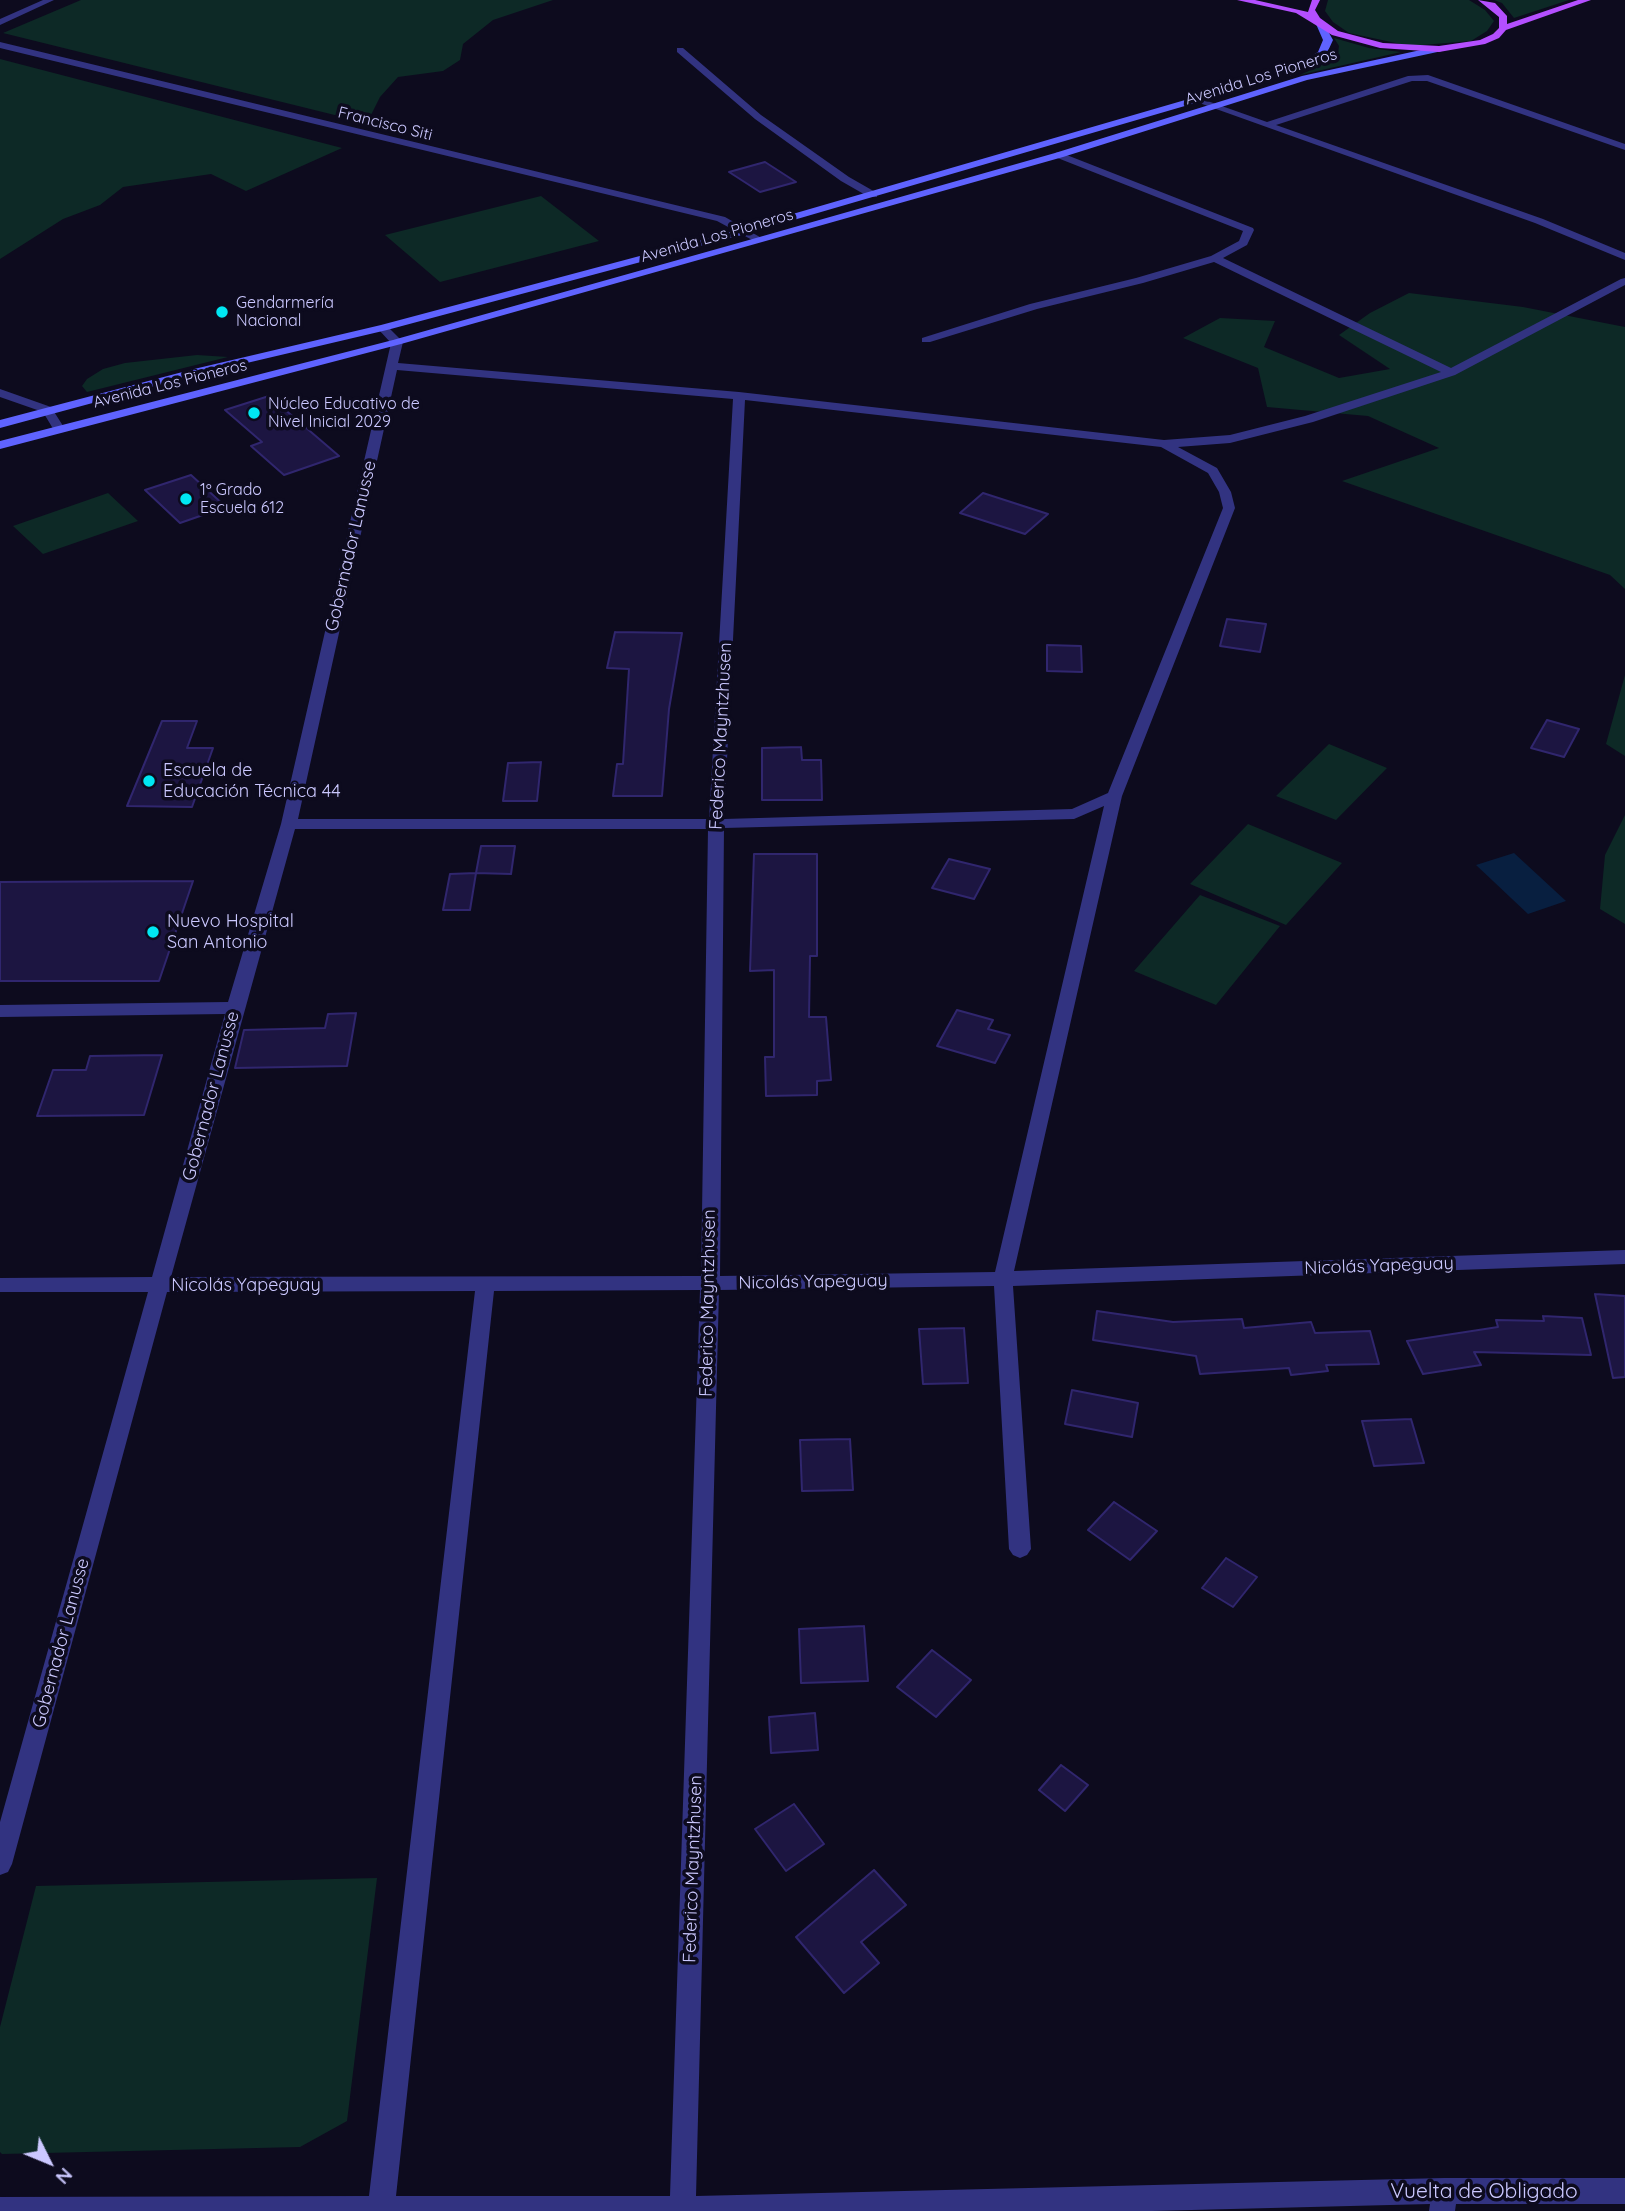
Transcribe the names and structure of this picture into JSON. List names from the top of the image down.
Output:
{
  "streets": {
    "main road": ["Avenida Los Pioneros"],
    "street": [
      "Francisco Siti",
      "Gobernador Lanusse",
      "Federico Mayntzhusen",
      "Nicolás Yapeguay",
      "Vuelta de Obligado"
    ]
  },
  "crossings": [
    ["Avenida Los Pioneros", "Francisco Siti"],
    ["Avenida Los Pioneros", "Gobernador Lanusse"],
    ["Gobernador Lanusse", "Nicolás Yapeguay"],
    ["Federico Mayntzhusen", "Nicolás Yapeguay"],
    ["Federico Mayntzhusen", "Vuelta de Obligado"]
  ],
  "places": [
    "Gendarmería Nacional",
    "Núcleo Educativo de Nivel Inicial 2029",
    "1º Grado Escuela 612",
    "Escuela de Educación Técnica 44",
    "Nuevo Hospital San Antonio"
  ],
  "north": "bottom right"
}
